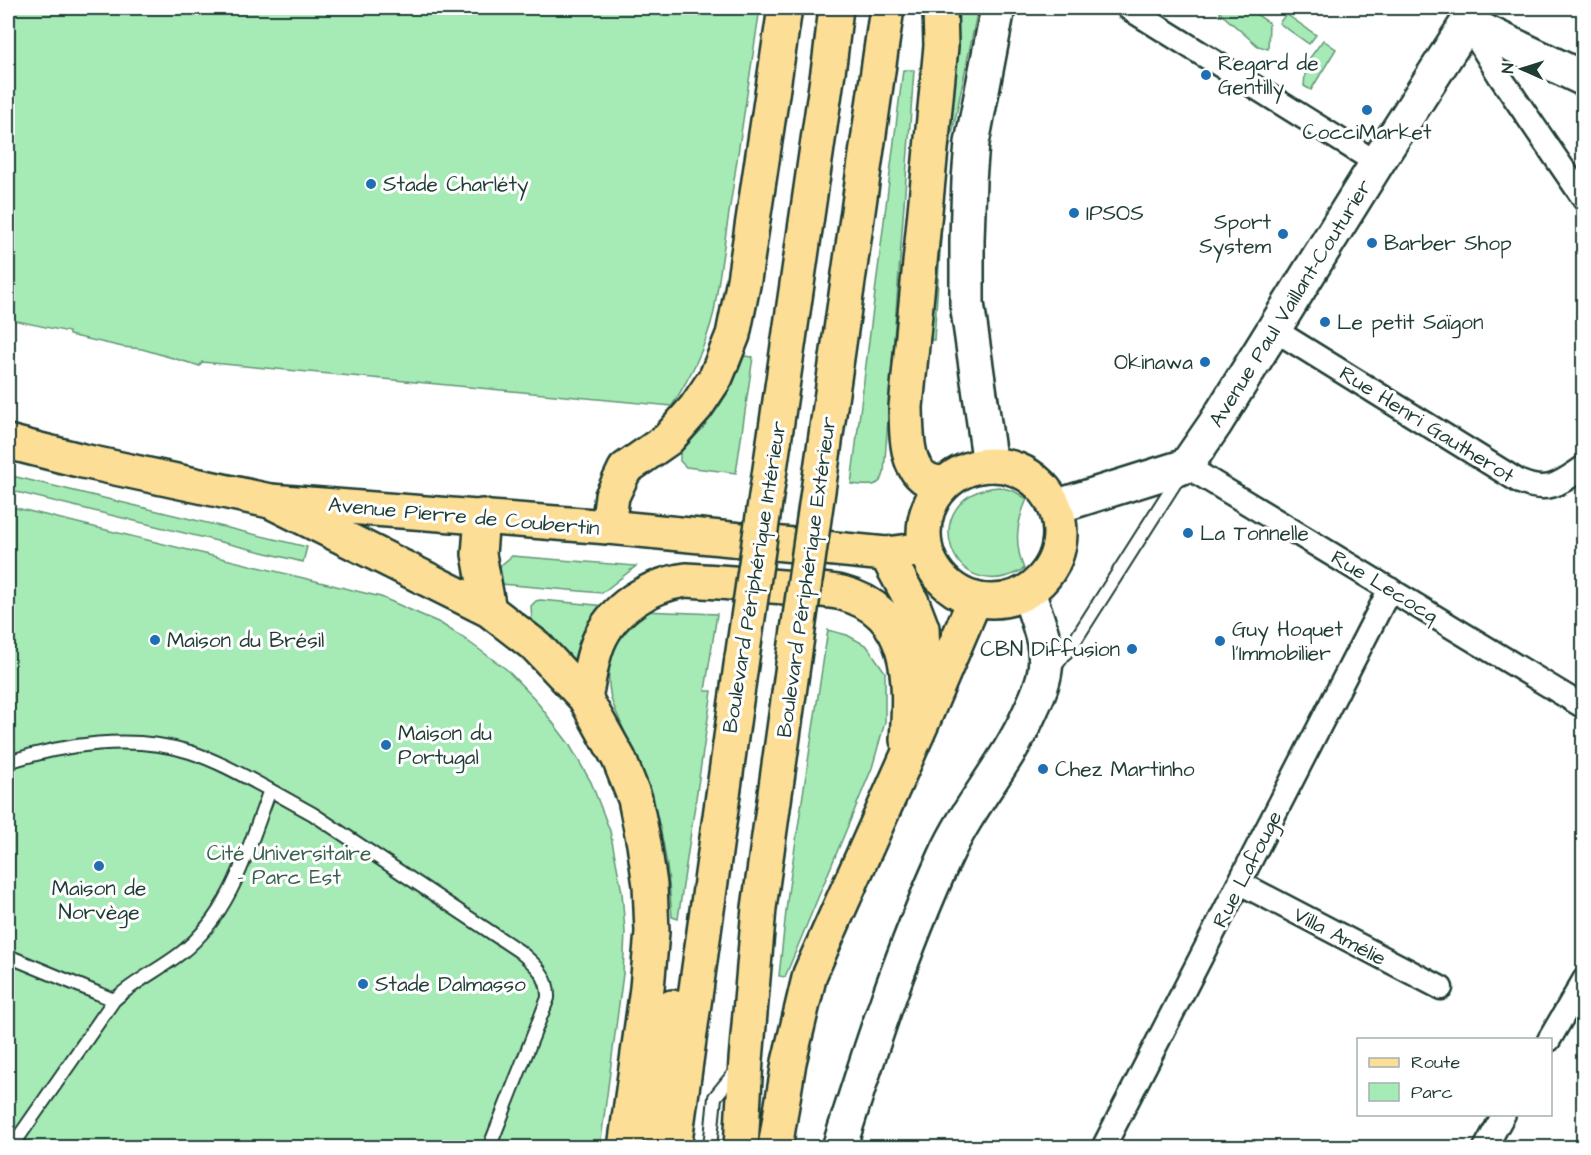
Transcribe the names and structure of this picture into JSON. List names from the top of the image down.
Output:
{
  "streets": {
    "main road": [
      "Avenue Paul Vaillant-Couturier",
      "Avenue Pierre de Coubertin",
      "Boulevard Périphérique Intérieur",
      "Boulevard Périphérique Extérieur"
    ],
    "street": [
      "Rue Henri Gautherot",
      "Rue Lecocq",
      "Rue Lafouge",
      "Villa Amélie"
    ]
  },
  "crossings": [
    ["Avenue Paul Vaillant-Couturier", "Rue Henri Gautherot"],
    ["Avenue Paul Vaillant-Couturier", "Rue Lecocq"],
    ["Rue Lecocq", "Rue Lafouge"],
    ["Rue Lafouge", "Villa Amélie"]
  ],
  "parks": ["Cité Universitaire - Parc Est"],
  "places": [
    "Regard de Gentilly",
    "CocciMarket",
    "Stade Charléty",
    "IPSOS",
    "Sport System",
    "Barber Shop",
    "Le petit Saïgon",
    "Okinawa",
    "La Tonnelle",
    "Maison du Brésil",
    "Guy Hoquet l'Immobilier",
    "CBN Diffusion",
    "Maison du Portugal",
    "Chez Martinho",
    "Maison de Norvège",
    "Stade Dalmasso"
  ],
  "legend": ["Route", "Parc"],
  "north": "left"
}
